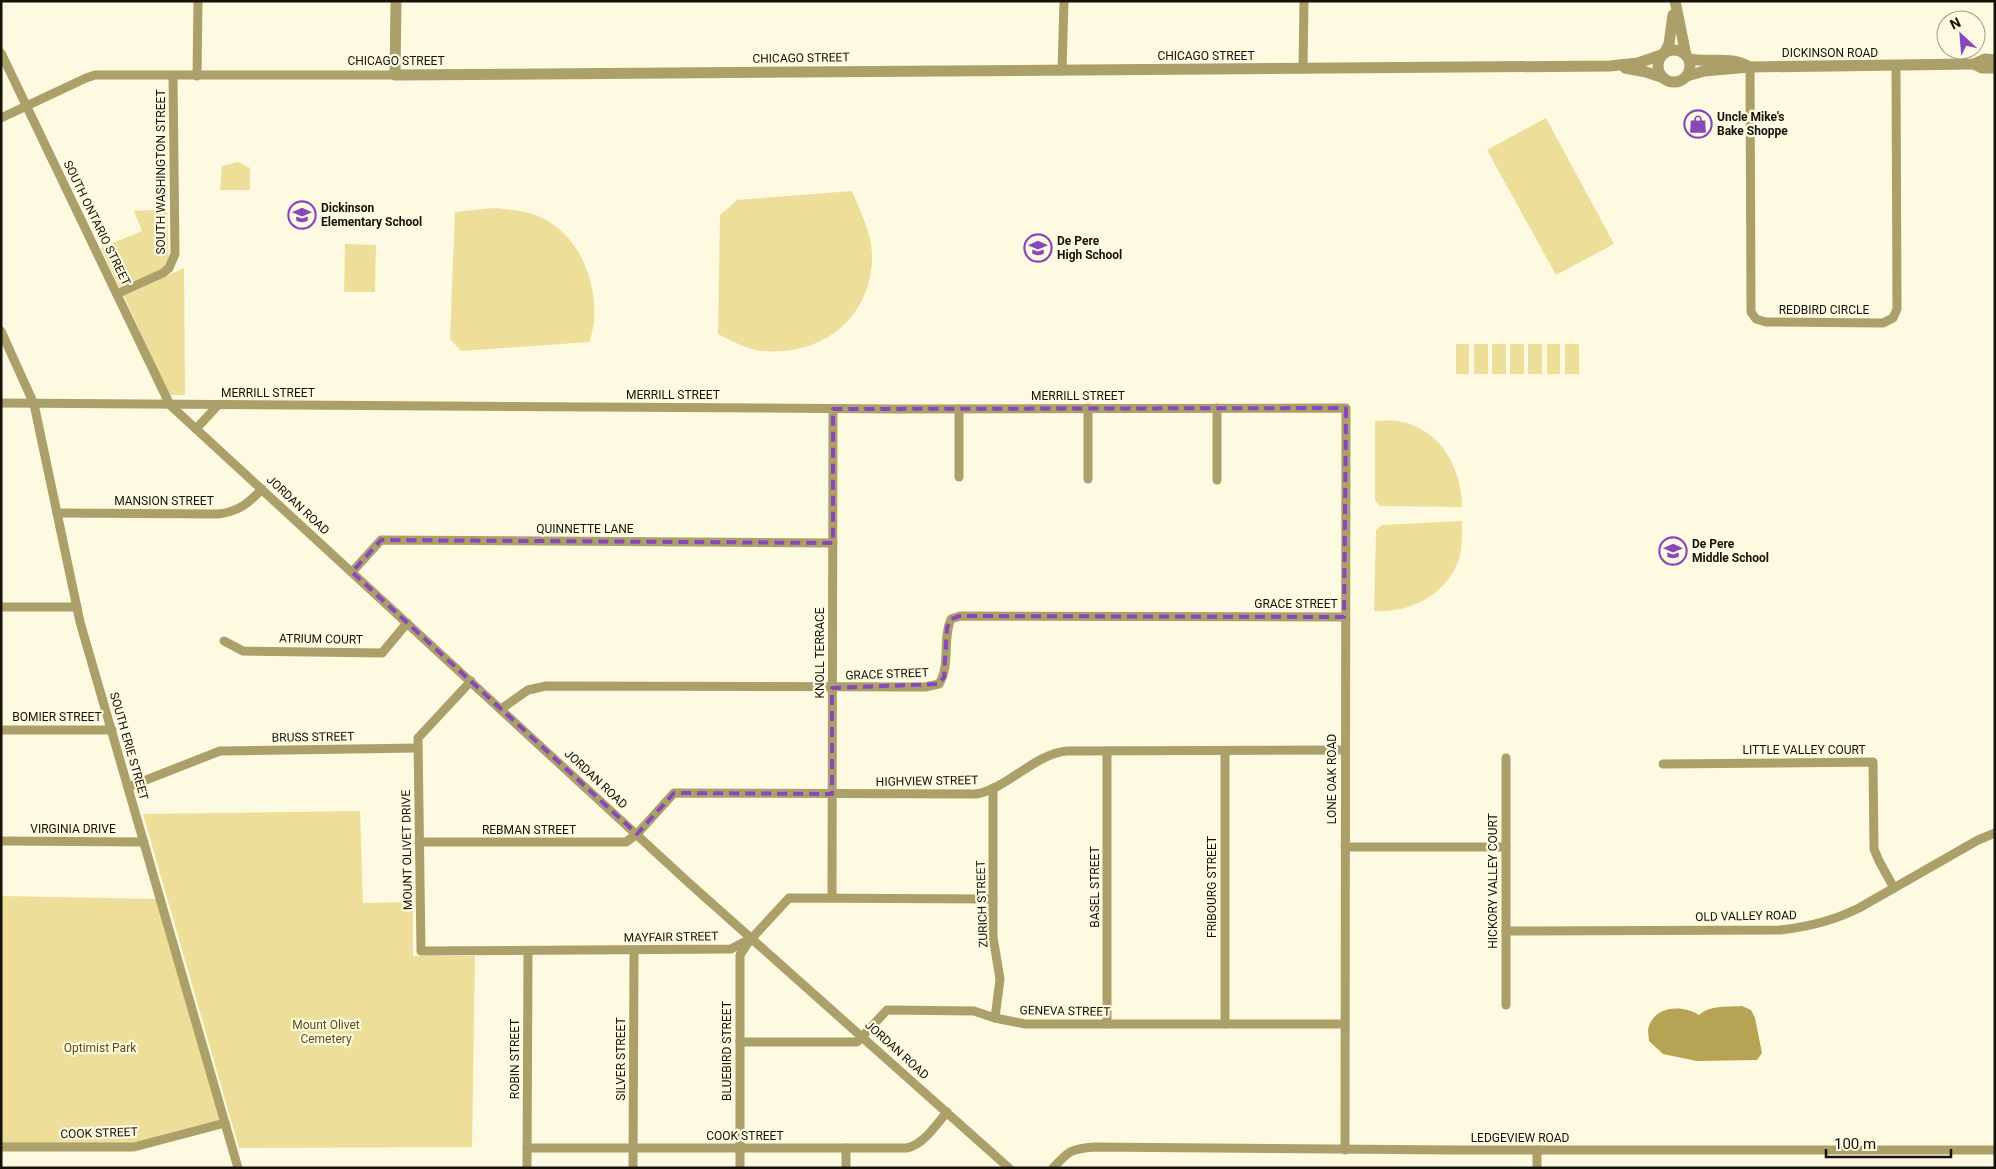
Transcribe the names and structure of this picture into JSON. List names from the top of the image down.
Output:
{
  "streets": {
    "street": [
      "DICKINSON ROAD",
      "CHICAGO STREET",
      "SOUTH WASHINGTON STREET",
      "SOUTH ONTARIO STREET",
      "REDBIRD CIRCLE",
      "MERRILL STREET",
      "MANSION STREET",
      "JORDAN ROAD",
      "QUINNETTE LANE",
      "GRACE STREET",
      "ATRIUM COURT",
      "KNOLL TERRACE",
      "BOMIER STREET",
      "BRUSS STREET",
      "SOUTH ERIE STREET",
      "LITTLE VALLEY COURT",
      "LONE OAK ROAD",
      "HIGHVIEW STREET",
      "VIRGINIA DRIVE",
      "REBMAN STREET",
      "MOUNT OLIVET DRIVE",
      "HICKORY VALLEY COURT",
      "BASEL STREET",
      "FRIBOURG STREET",
      "ZURICH STREET",
      "OLD VALLEY ROAD",
      "MAYFAIR STREET",
      "GENEVA STREET",
      "BLUEBIRD STREET",
      "ROBIN STREET",
      "SILVER STREET",
      "COOK STREET",
      "LEDGEVIEW ROAD"
    ]
  },
  "crossings": [
    ["DICKINSON ROAD", "CHICAGO STREET"],
    ["DICKINSON ROAD", "REDBIRD CIRCLE"],
    ["CHICAGO STREET", "SOUTH WASHINGTON STREET"],
    ["CHICAGO STREET", "SOUTH ONTARIO STREET"],
    ["SOUTH WASHINGTON STREET", "SOUTH ONTARIO STREET"],
    ["SOUTH ONTARIO STREET", "MERRILL STREET"],
    ["SOUTH ONTARIO STREET", "JORDAN ROAD"],
    ["MERRILL STREET", "JORDAN ROAD"],
    ["MERRILL STREET", "KNOLL TERRACE"],
    ["MERRILL STREET", "SOUTH ERIE STREET"],
    ["MERRILL STREET", "LONE OAK ROAD"],
    ["MANSION STREET", "JORDAN ROAD"],
    ["MANSION STREET", "SOUTH ERIE STREET"],
    ["JORDAN ROAD", "QUINNETTE LANE"],
    ["JORDAN ROAD", "GRACE STREET"],
    ["JORDAN ROAD", "ATRIUM COURT"],
    ["JORDAN ROAD", "HIGHVIEW STREET"],
    ["JORDAN ROAD", "REBMAN STREET"],
    ["JORDAN ROAD", "MAYFAIR STREET"],
    ["JORDAN ROAD", "GENEVA STREET"],
    ["JORDAN ROAD", "BLUEBIRD STREET"],
    ["JORDAN ROAD", "COOK STREET"],
    ["QUINNETTE LANE", "KNOLL TERRACE"],
    ["GRACE STREET", "KNOLL TERRACE"],
    ["GRACE STREET", "LONE OAK ROAD"],
    ["KNOLL TERRACE", "HIGHVIEW STREET"],
    ["KNOLL TERRACE", "MAYFAIR STREET"],
    ["BOMIER STREET", "SOUTH ERIE STREET"],
    ["BRUSS STREET", "SOUTH ERIE STREET"],
    ["BRUSS STREET", "MOUNT OLIVET DRIVE"],
    ["SOUTH ERIE STREET", "VIRGINIA DRIVE"],
    ["SOUTH ERIE STREET", "COOK STREET"],
    ["LITTLE VALLEY COURT", "OLD VALLEY ROAD"],
    ["LONE OAK ROAD", "HIGHVIEW STREET"],
    ["LONE OAK ROAD", "GENEVA STREET"],
    ["LONE OAK ROAD", "LEDGEVIEW ROAD"],
    ["HIGHVIEW STREET", "REBMAN STREET"],
    ["HIGHVIEW STREET", "BASEL STREET"],
    ["HIGHVIEW STREET", "FRIBOURG STREET"],
    ["HIGHVIEW STREET", "ZURICH STREET"],
    ["REBMAN STREET", "MOUNT OLIVET DRIVE"],
    ["MOUNT OLIVET DRIVE", "MAYFAIR STREET"],
    ["HICKORY VALLEY COURT", "OLD VALLEY ROAD"],
    ["BASEL STREET", "GENEVA STREET"],
    ["FRIBOURG STREET", "GENEVA STREET"],
    ["ZURICH STREET", "MAYFAIR STREET"],
    ["ZURICH STREET", "GENEVA STREET"],
    ["MAYFAIR STREET", "BLUEBIRD STREET"],
    ["MAYFAIR STREET", "ROBIN STREET"],
    ["MAYFAIR STREET", "SILVER STREET"],
    ["BLUEBIRD STREET", "COOK STREET"],
    ["ROBIN STREET", "COOK STREET"],
    ["SILVER STREET", "COOK STREET"]
  ],
  "parks": ["Mount Olivet Cemetery", "Optimist Park"],
  "places": {
    "shop": ["Uncle Mike's Bake Shoppe"],
    "school or university": ["Dickinson Elementary School", "De Pere High School", "De Pere Middle School"]
  },
  "scale_bar": "100 m",
  "north": "top left"
}
